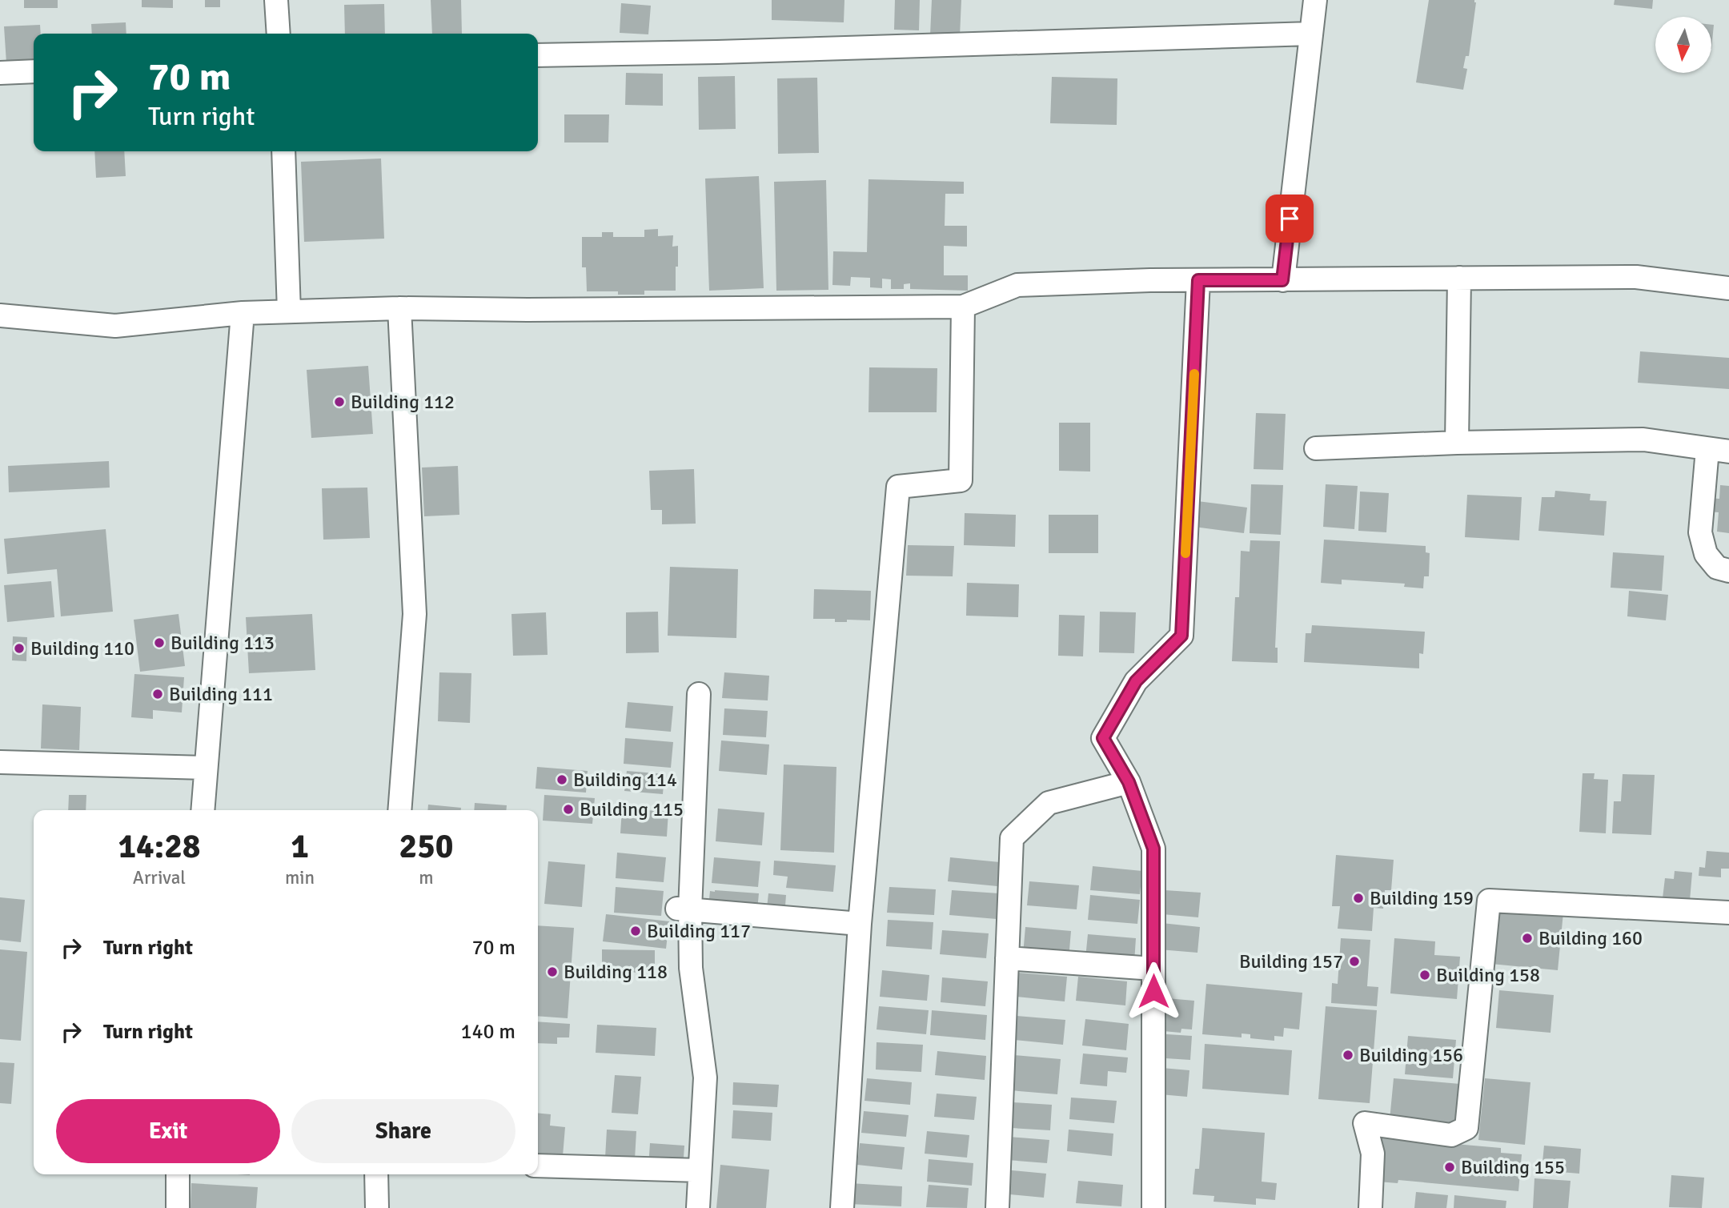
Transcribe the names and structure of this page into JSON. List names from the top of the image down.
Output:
{
  "places": [
    "Building 112",
    "Building 113",
    "Building 110",
    "Building 111",
    "Building 114",
    "Building 115",
    "Building 159",
    "Building 117",
    "Building 160",
    "Building 157",
    "Building 118",
    "Building 158",
    "Building 156",
    "Building 155"
  ],
  "north": "bottom",
  "page": {
    "turn": ["70 m", "Turn right"],
    "eta": [
      "14:28",
      "Arrival",
      "1",
      "min",
      "250",
      "m"
    ],
    "list": [
      {
        "name": "Turn right",
        "value": "70 m"
      },
      {
        "name": "Turn right",
        "value": "140 m"
      }
    ],
    "buttons": ["Exit", "Share"]
  }
}
